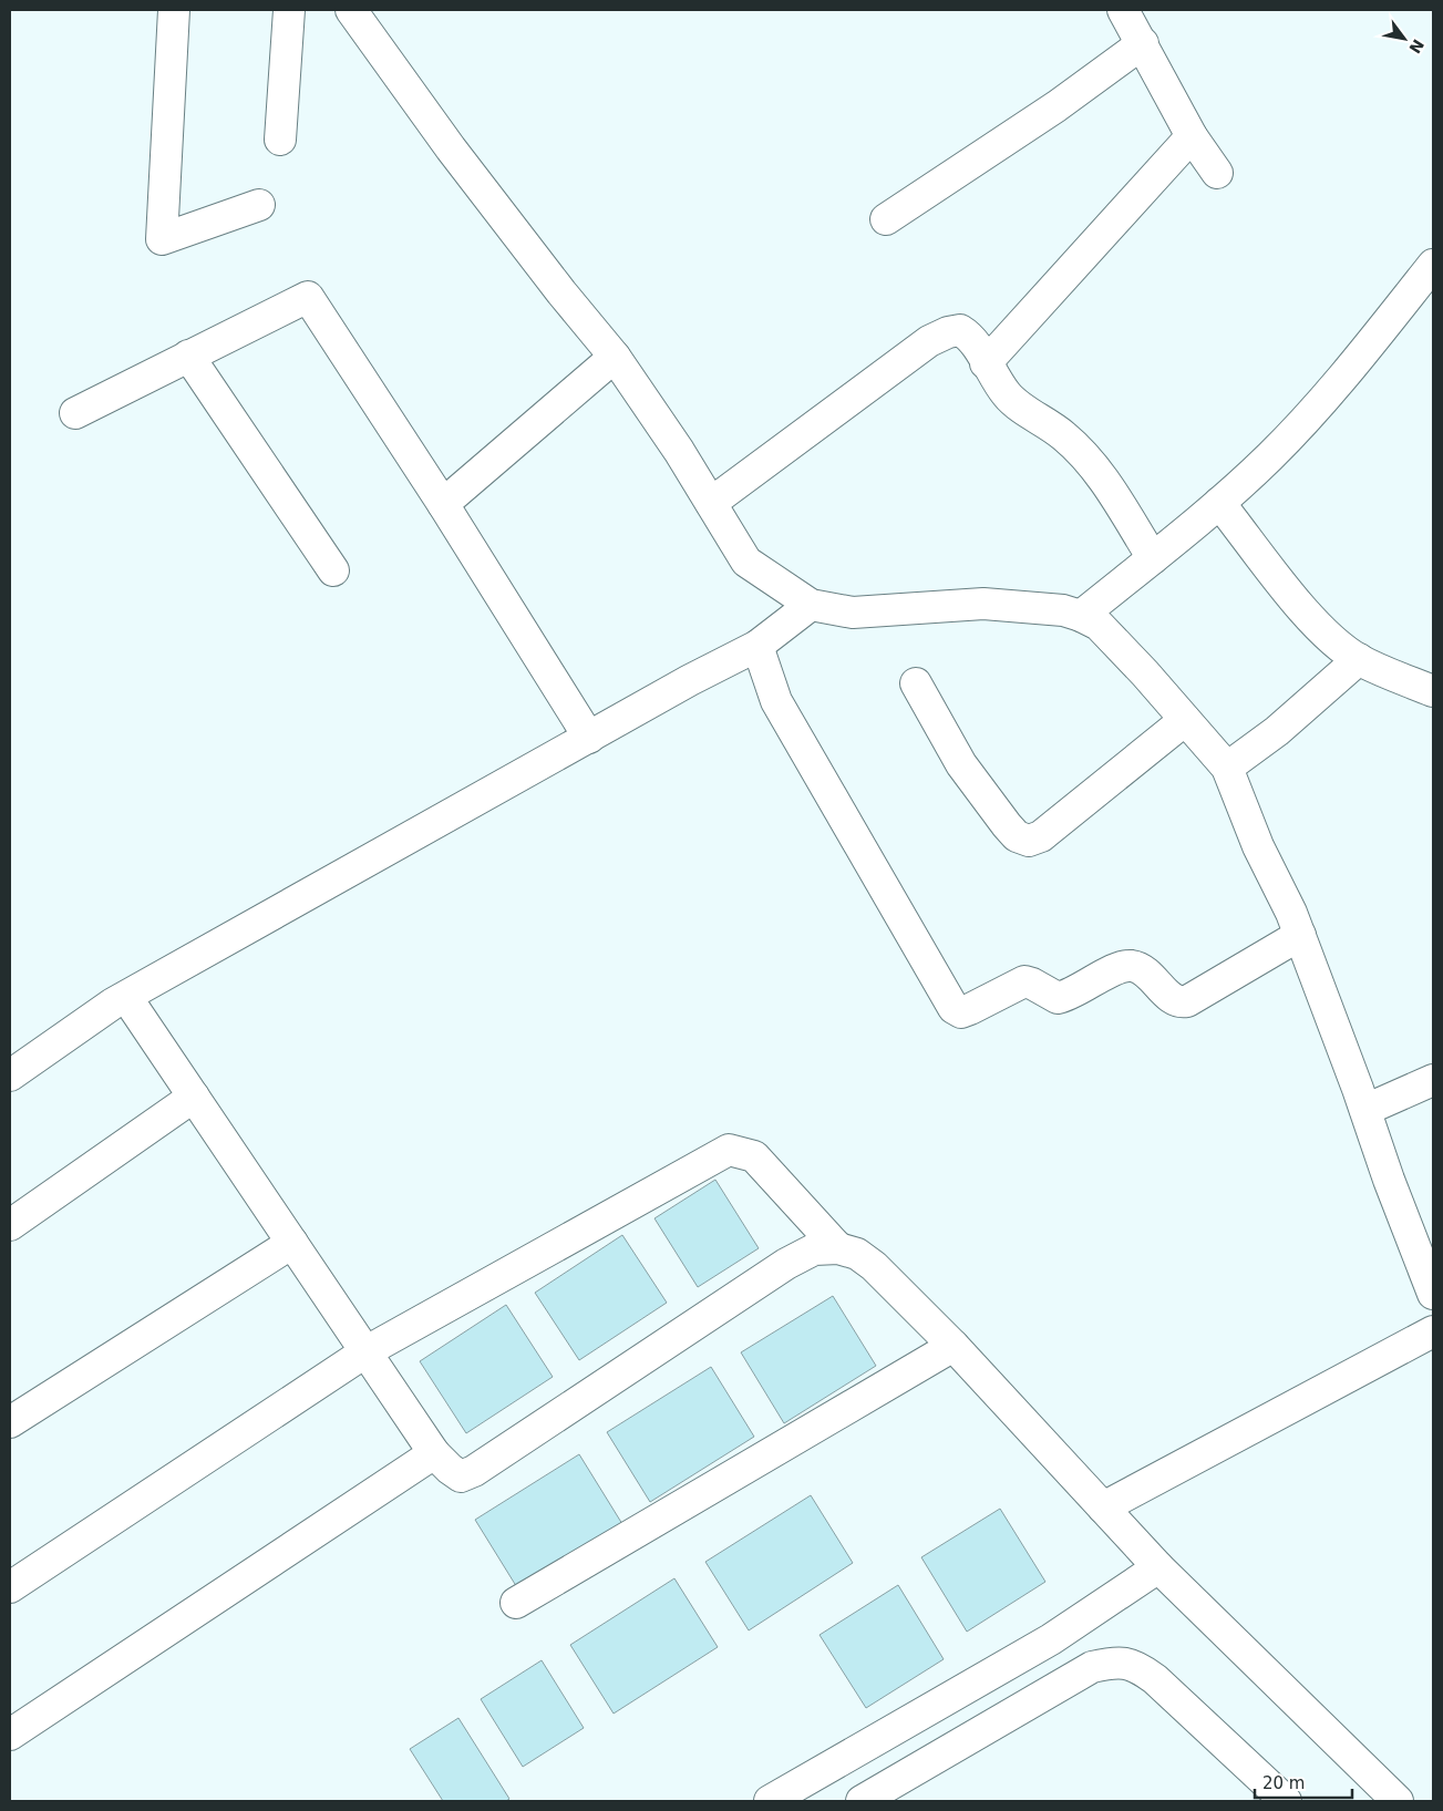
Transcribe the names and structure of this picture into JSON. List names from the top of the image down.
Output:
{
  "scale_bar": "20 m",
  "north": "bottom right"
}
